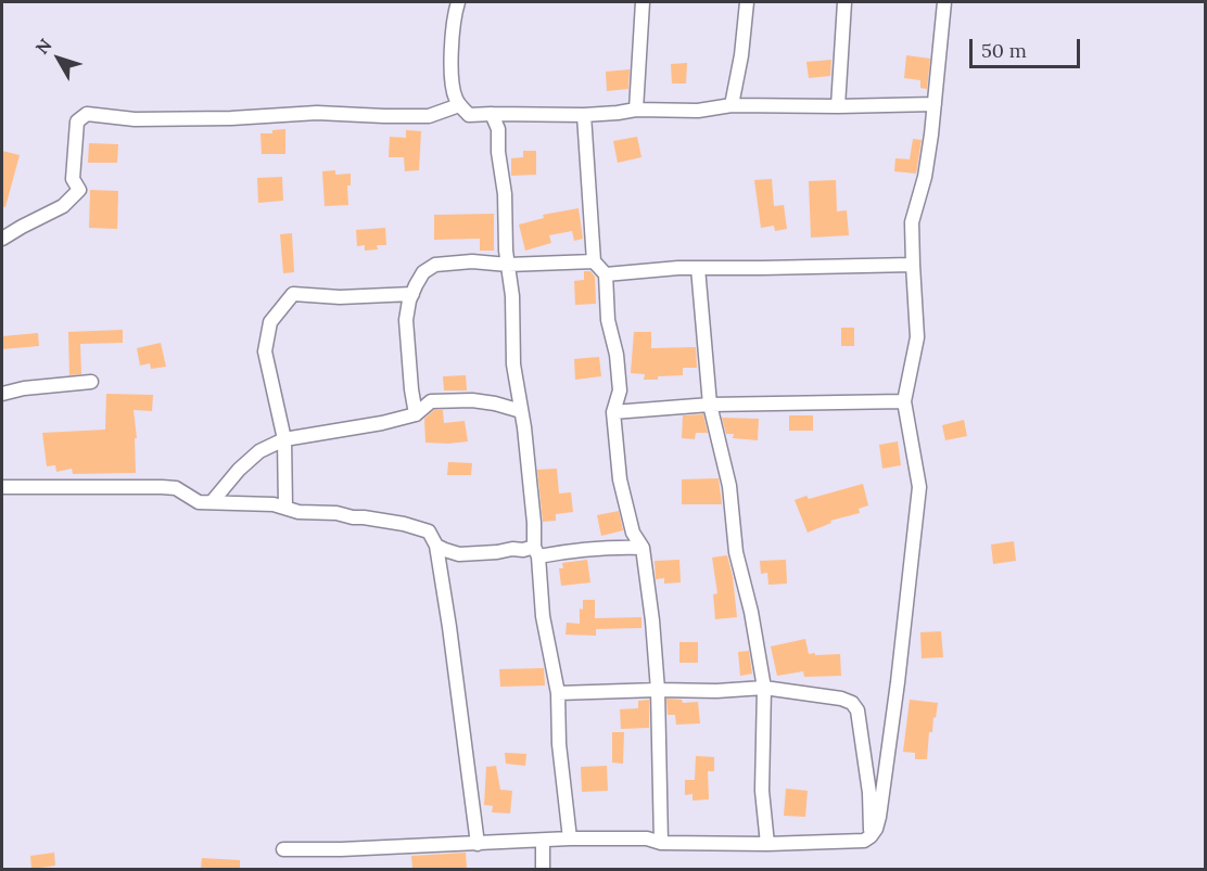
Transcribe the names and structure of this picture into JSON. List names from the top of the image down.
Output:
{
  "scale_bar": "50 m",
  "north": "top left"
}
